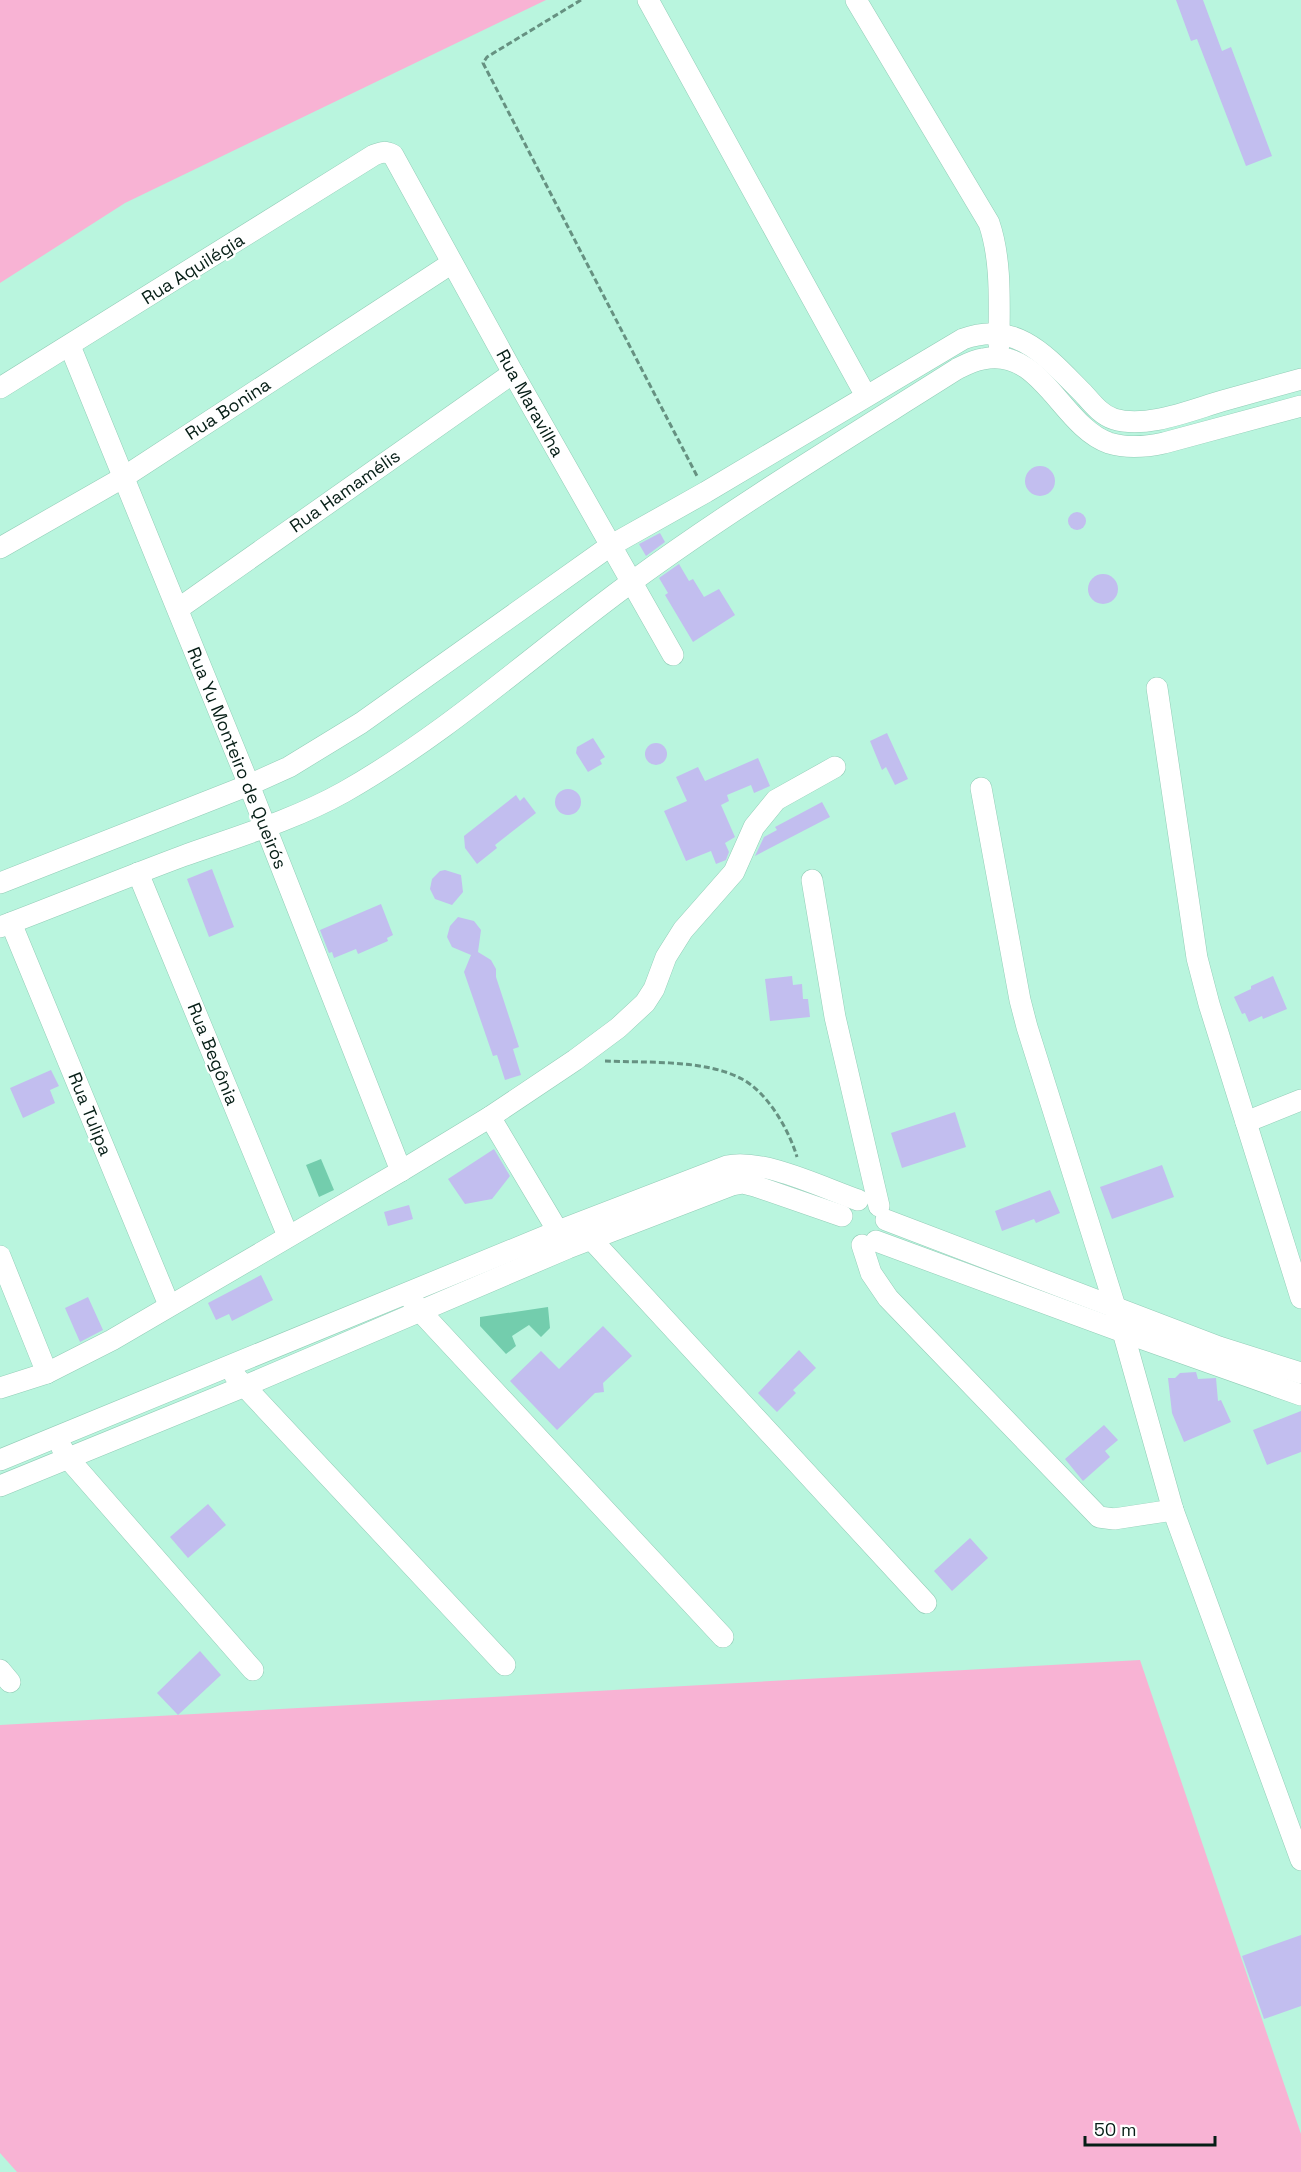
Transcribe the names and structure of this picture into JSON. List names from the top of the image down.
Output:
{
  "streets": {
    "street": [
      "Rua Aquilégia",
      "Rua Maravilha",
      "Rua Bonina",
      "Rua Hamamélis",
      "Rua Yu Monteiro de Queirós",
      "Rua Begônia",
      "Rua Tulipa"
    ]
  },
  "crossings": [
    ["Rua Aquilégia", "Rua Maravilha"],
    ["Rua Aquilégia", "Rua Yu Monteiro de Queirós"],
    ["Rua Maravilha", "Rua Bonina"],
    ["Rua Maravilha", "Rua Hamamélis"],
    ["Rua Bonina", "Rua Yu Monteiro de Queirós"],
    ["Rua Hamamélis", "Rua Yu Monteiro de Queirós"]
  ],
  "scale_bar": "50 m"
}
